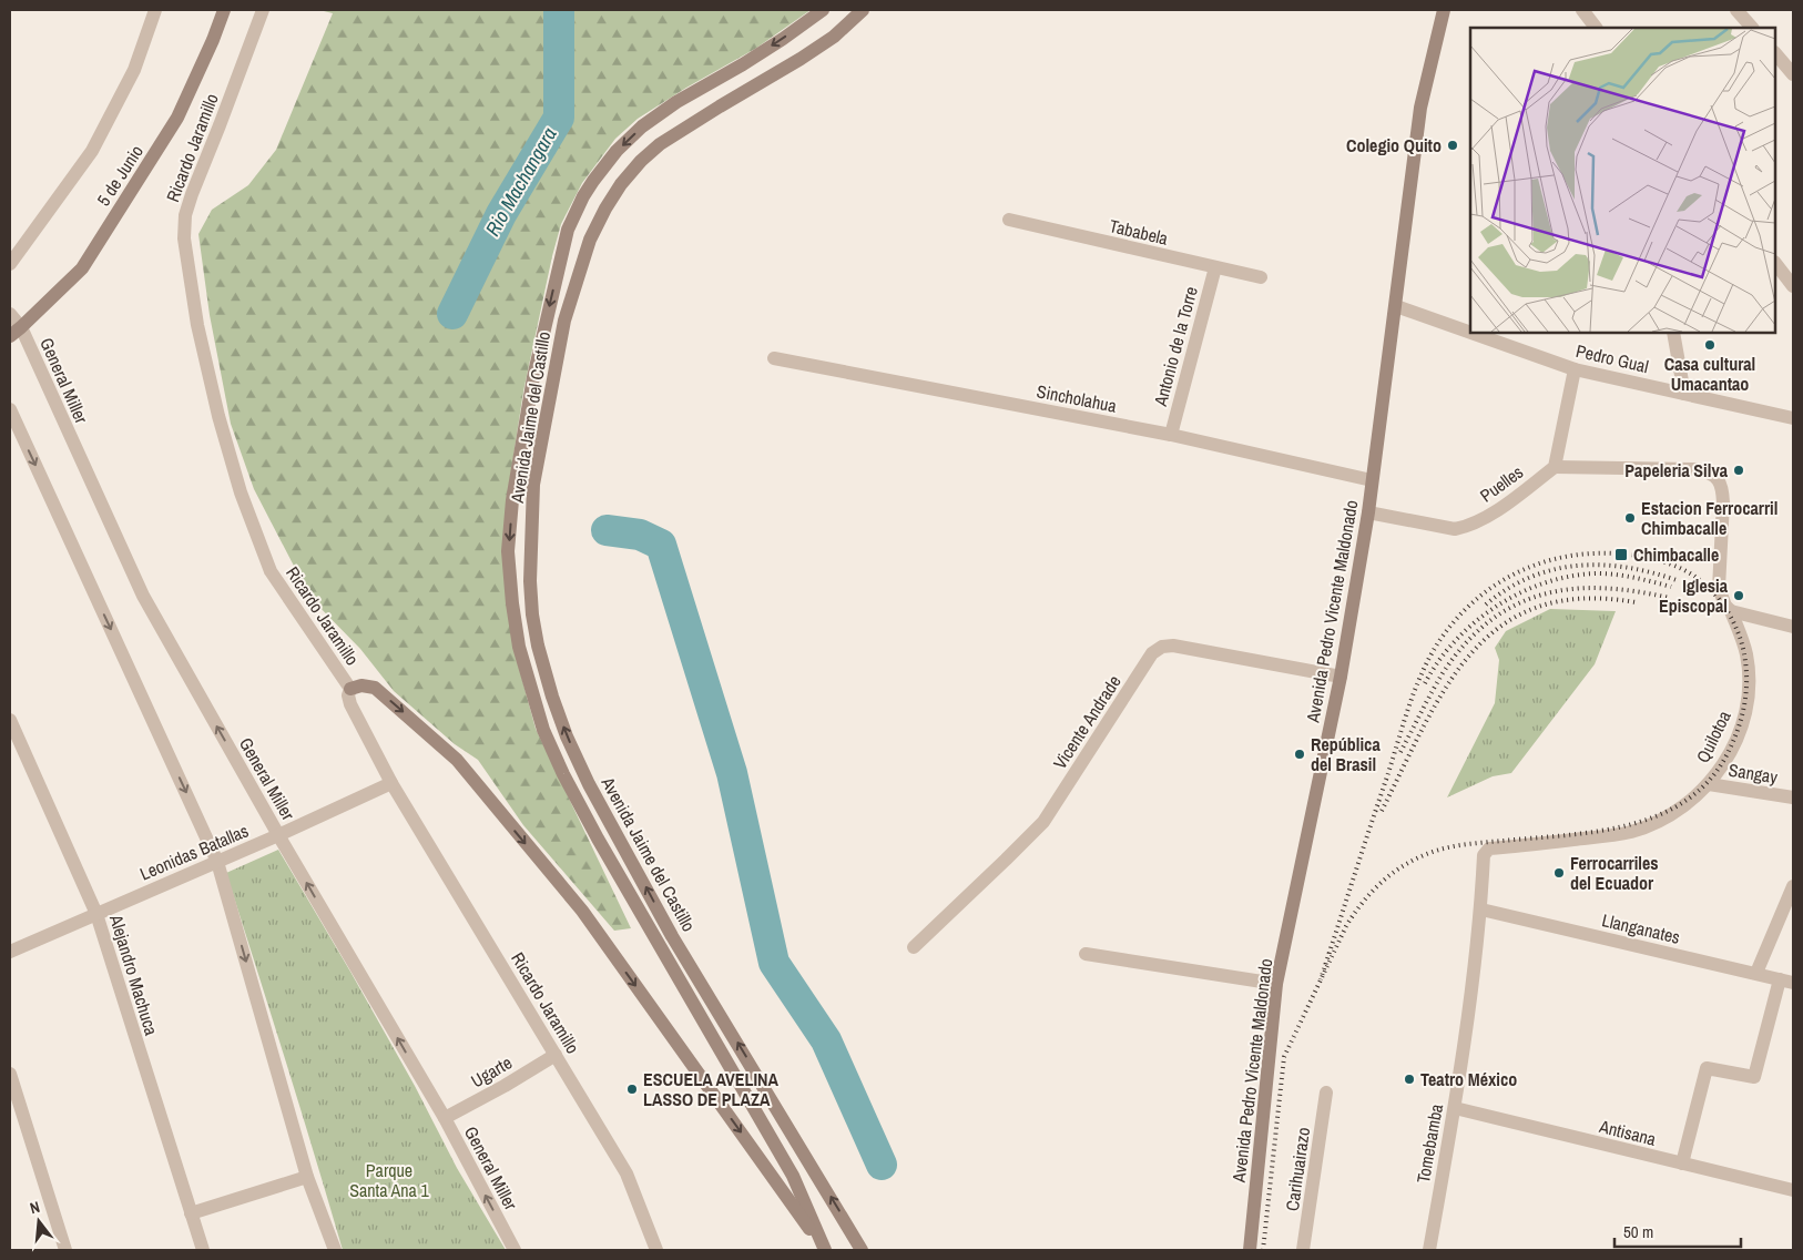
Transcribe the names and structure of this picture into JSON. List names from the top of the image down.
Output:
{
  "streets": {
    "main road": ["5 de Junio", "Avenida Jaime del Castillo", "Avenida Pedro Vicente Maldonado"],
    "street": [
      "Ricardo Jaramillo",
      "Tababela",
      "Antonio de la Torre",
      "Pedro Gual",
      "General Miller",
      "Sincholahua",
      "Puelles",
      "Vicente Andrade",
      "Quilotoa",
      "Sangay",
      "Leonidas Batallas",
      "Llanganates",
      "Alejandro Machuca",
      "Ugarte",
      "Antisana",
      "Tomebamba",
      "Carihuairazo"
    ]
  },
  "crossings": [
    ["Ricardo Jaramillo", "Leonidas Batallas"],
    ["Ricardo Jaramillo", "Ugarte"],
    ["5 de Junio", "General Miller"],
    ["Tababela", "Antonio de la Torre"],
    ["Antonio de la Torre", "Sincholahua"],
    ["Pedro Gual", "Avenida Pedro Vicente Maldonado"],
    ["General Miller", "Leonidas Batallas"],
    ["General Miller", "Ugarte"],
    ["Sincholahua", "Avenida Pedro Vicente Maldonado"],
    ["Puelles", "Avenida Pedro Vicente Maldonado"],
    ["Puelles", "Quilotoa"],
    ["Avenida Pedro Vicente Maldonado", "Vicente Andrade"],
    ["Quilotoa", "Sangay"],
    ["Quilotoa", "Llanganates"],
    ["Quilotoa", "Tomebamba"],
    ["Leonidas Batallas", "Alejandro Machuca"],
    ["Llanganates", "Tomebamba"],
    ["Antisana", "Tomebamba"]
  ],
  "water": ["Rio Machangara"],
  "parks": ["Parque Santa Ana 1"],
  "places": {
    "other": [
      "Colegio Quito",
      "Casa cultural Umacantao",
      "Papeleria Silva",
      "Estacion Ferrocarril Chimbacalle",
      "Iglesia Episcopal",
      "República del Brasil",
      "Ferrocarriles del Ecuador",
      "Teatro México",
      "ESCUELA AVELINA LASSO DE PLAZA"
    ],
    "transit": ["Chimbacalle"]
  },
  "scale_bar": "50 m",
  "north": "top"
}
